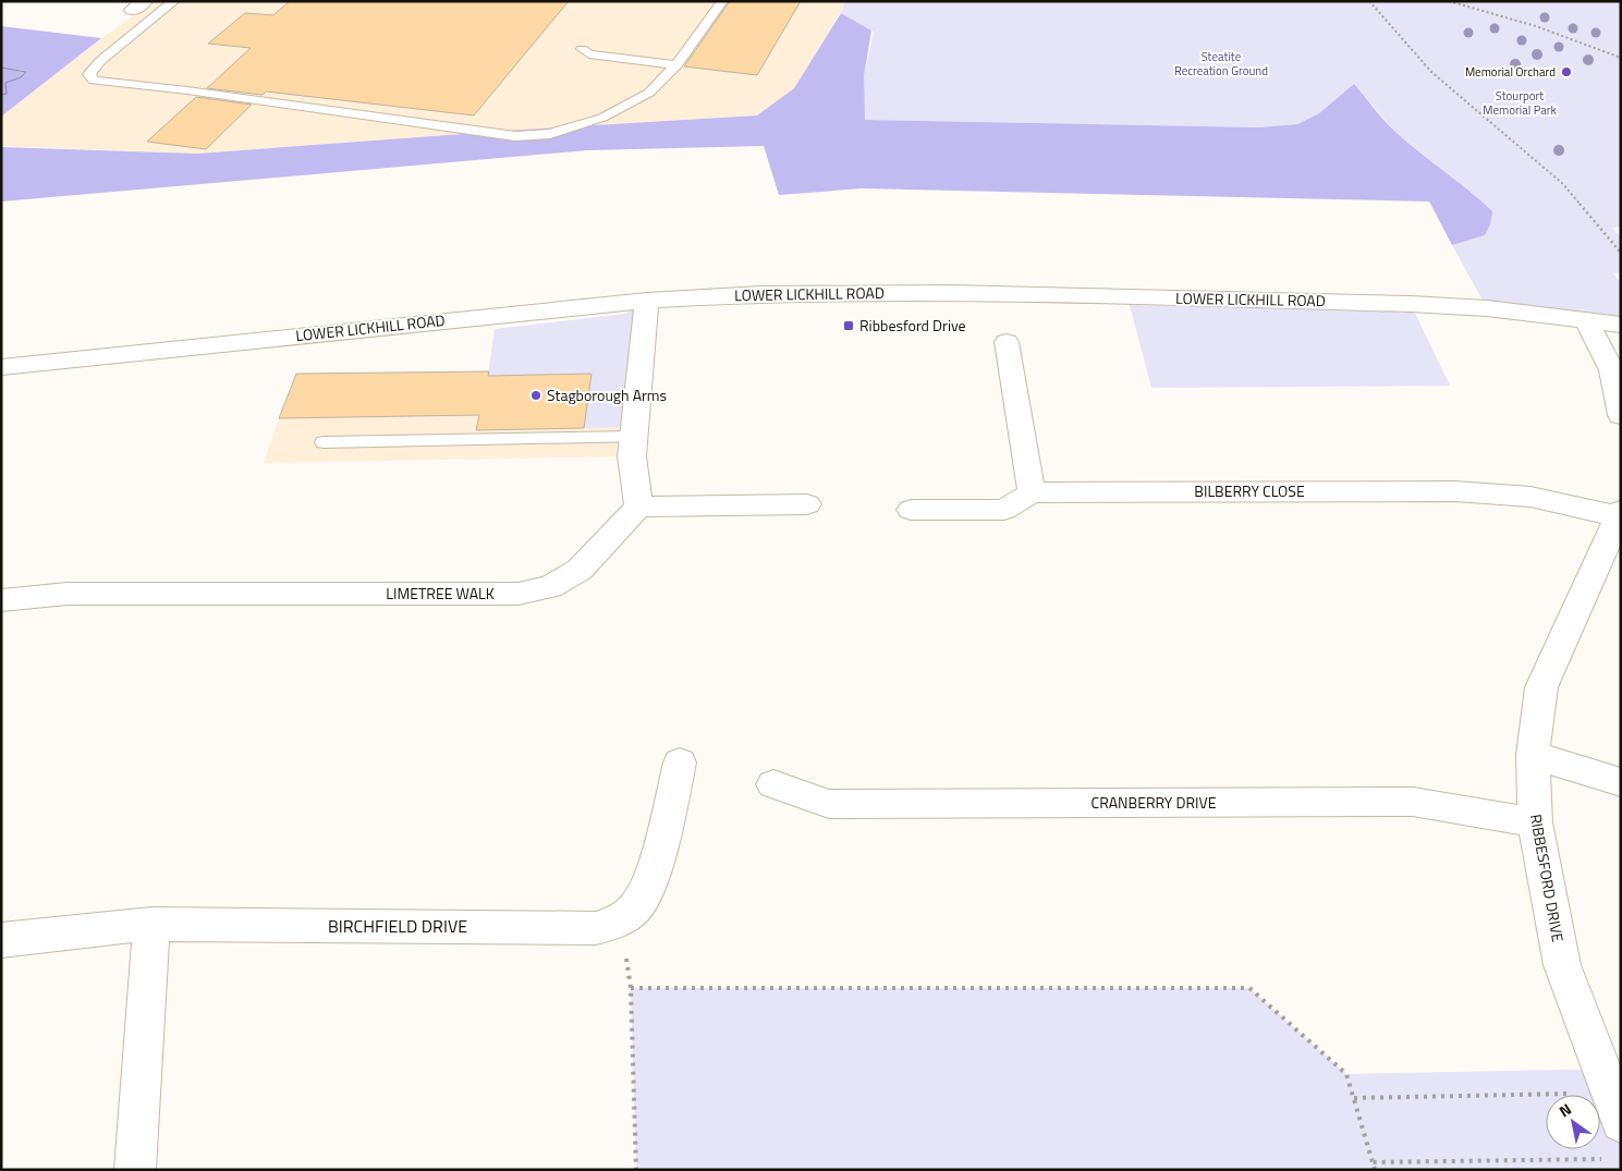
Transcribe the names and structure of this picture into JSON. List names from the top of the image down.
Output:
{
  "streets": {
    "street": [
      "LOWER LICKHILL ROAD",
      "BILBERRY CLOSE",
      "LIMETREE WALK",
      "CRANBERRY DRIVE",
      "RIBBESFORD DRIVE",
      "BIRCHFIELD DRIVE"
    ]
  },
  "crossings": [
    ["BILBERRY CLOSE", "RIBBESFORD DRIVE"],
    ["CRANBERRY DRIVE", "RIBBESFORD DRIVE"]
  ],
  "parks": ["Steatite Recreation Ground", "Stourport Memorial Park"],
  "places": {
    "other": ["Memorial Orchard", "Stagborough Arms"],
    "transit": ["Ribbesford Drive"]
  },
  "north": "top left"
}
